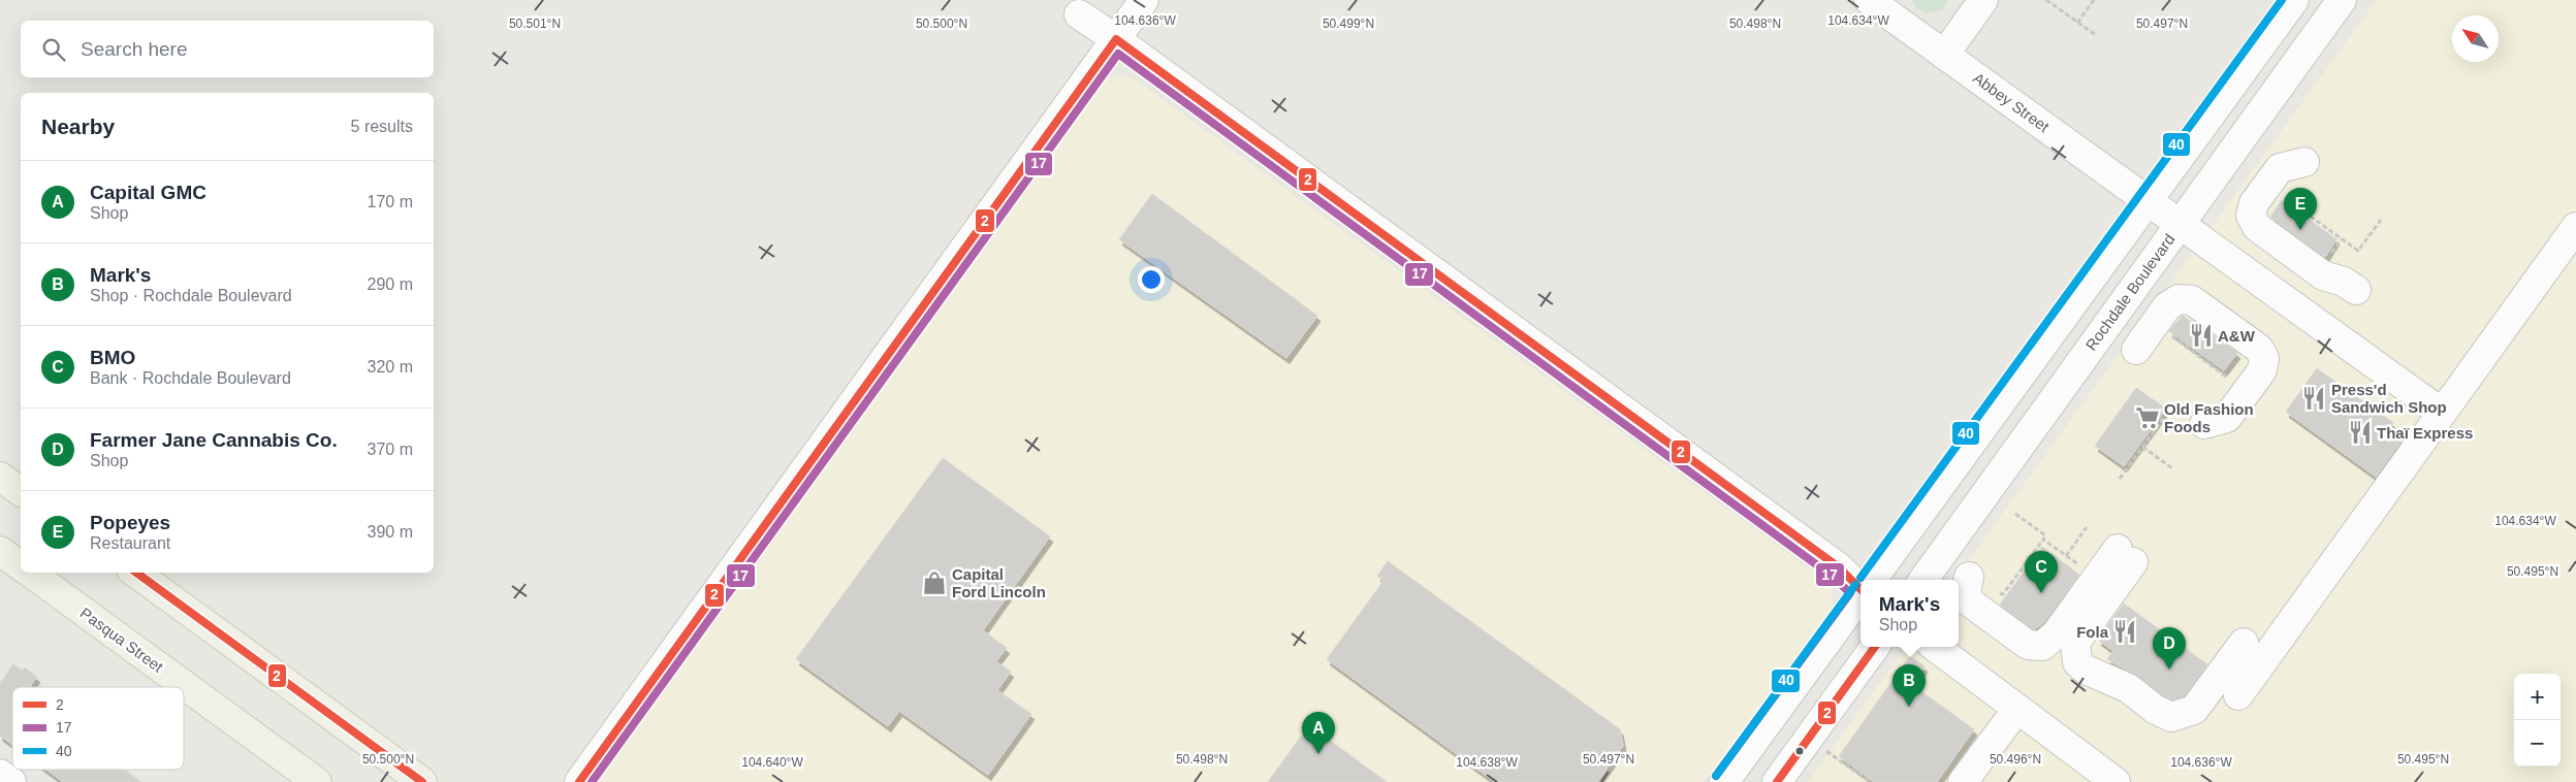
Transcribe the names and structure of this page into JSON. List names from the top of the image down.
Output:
{
  "streets": {
    "main road": ["Pasqua Street"],
    "street": ["Abbey Street", "Rochdale Boulevard"]
  },
  "crossings": [
    ["Abbey Street", "Rochdale Boulevard"]
  ],
  "places": {
    "restaurant": [
      "A&W",
      "Press'd Sandwich Shop",
      "Thaï Express",
      "Fola"
    ],
    "supermarket": ["Old Fashion Foods"],
    "shop": ["Capital Ford Lincoln"]
  },
  "lines": ["transit line 40", "transit line 2", "transit line 17"],
  "legend": ["2", "17", "40"],
  "north": "top left",
  "page": {
    "search": "Search here",
    "heading": ["Nearby", "5 results"],
    "list": [
      {
        "mark": "A",
        "name": "Capital GMC",
        "note": "Shop",
        "value": "170 m"
      },
      {
        "mark": "B",
        "name": "Mark's",
        "note": "Shop · Rochdale Boulevard",
        "value": "290 m"
      },
      {
        "mark": "C",
        "name": "BMO",
        "note": "Bank · Rochdale Boulevard",
        "value": "320 m"
      },
      {
        "mark": "D",
        "name": "Farmer Jane Cannabis Co.",
        "note": "Shop",
        "value": "370 m"
      },
      {
        "mark": "E",
        "name": "Popeyes",
        "note": "Restaurant",
        "value": "390 m"
      }
    ],
    "pins": [
      "E",
      "C",
      "D",
      "B",
      "A"
    ],
    "popup": ["Mark's", "Shop"],
    "map_buttons": ["+", "−"]
  },
  "coordinates": [
    "104.636°W",
    "104.634°W",
    "50.501°N",
    "50.500°N",
    "50.499°N",
    "50.498°N",
    "50.497°N",
    "50.495°N",
    "50.496°N",
    "104.640°W",
    "104.638°W"
  ]
}
